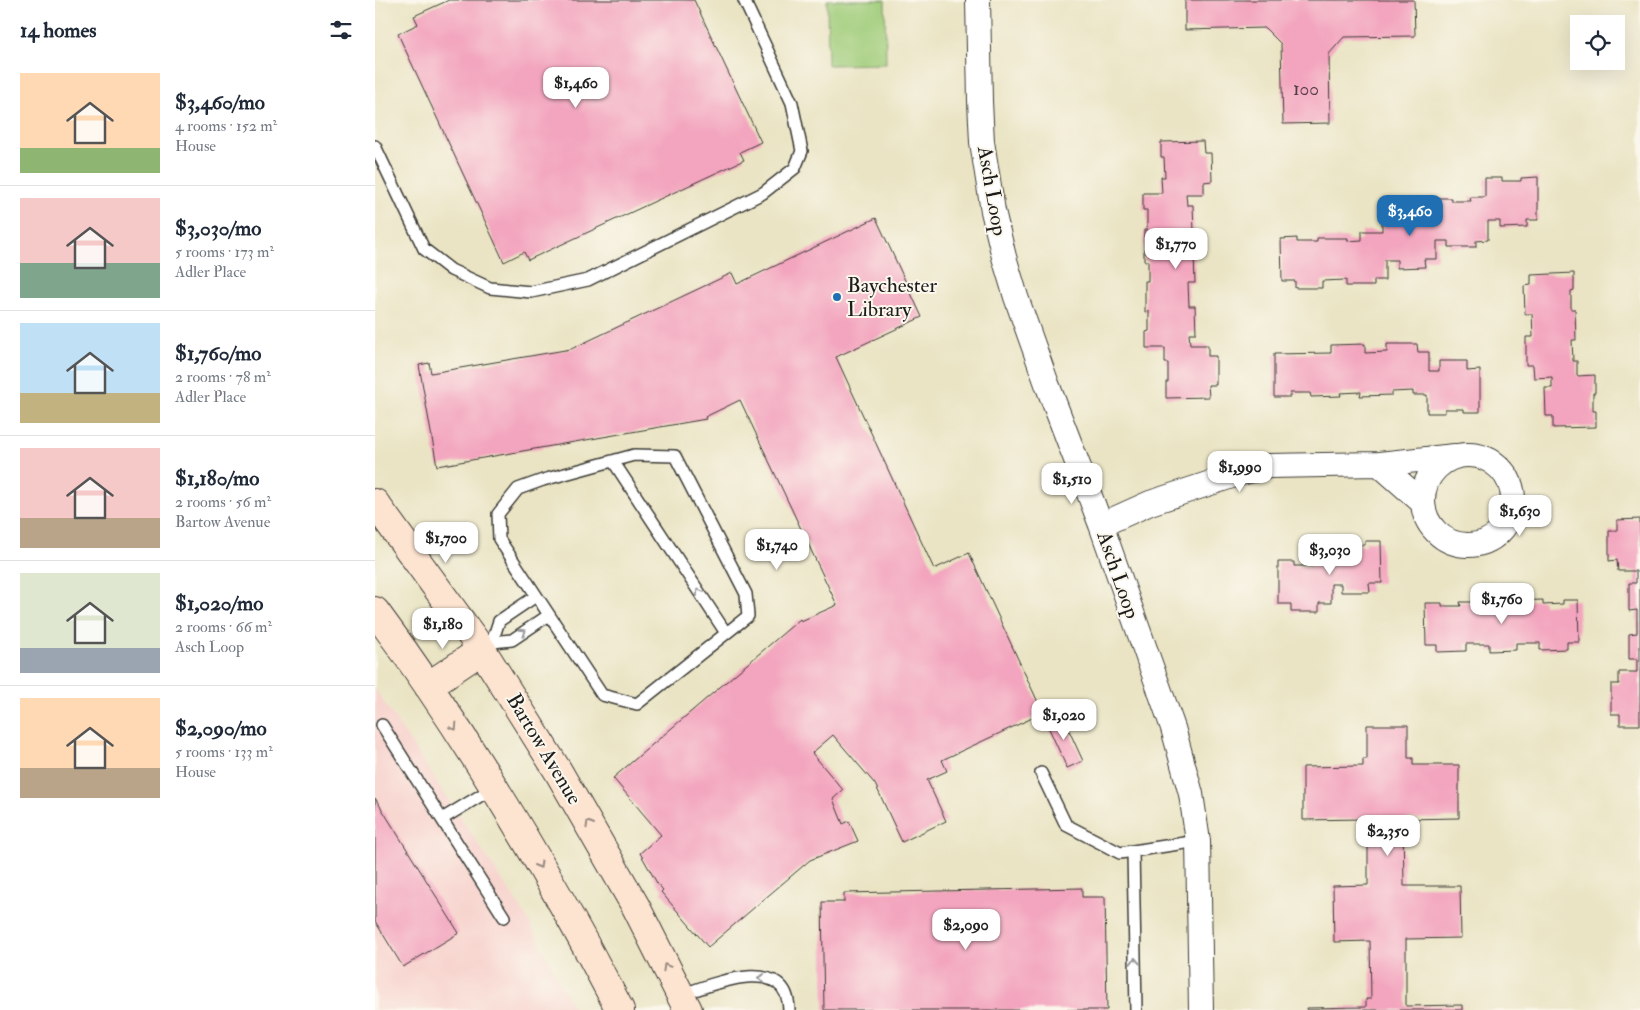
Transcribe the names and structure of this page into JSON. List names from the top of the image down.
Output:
{
  "streets": {
    "main road": ["Bartow Avenue"],
    "street": ["Asch Loop"]
  },
  "places": ["Baychester Library"],
  "house_numbers": ["100"],
  "page": {
    "heading": "14 homes",
    "list": [
      {
        "name": "$3,460/mo",
        "note": "4 rooms · 152 m² · House"
      },
      {
        "name": "$3,030/mo",
        "note": "5 rooms · 173 m² · Adler Place"
      },
      {
        "name": "$1,760/mo",
        "note": "2 rooms · 78 m² · Adler Place"
      },
      {
        "name": "$1,180/mo",
        "note": "2 rooms · 56 m² · Bartow Avenue"
      },
      {
        "name": "$1,020/mo",
        "note": "2 rooms · 66 m² · Asch Loop"
      },
      {
        "name": "$2,090/mo",
        "note": "5 rooms · 133 m² · House"
      }
    ],
    "price": [
      "$1,460",
      "$3,460",
      "$1,770",
      "$1,990",
      "$1,510",
      "$1,630",
      "$1,700",
      "$1,740",
      "$3,030",
      "$1,760",
      "$1,180",
      "$1,020",
      "$2,350",
      "$2,090"
    ]
  }
}
